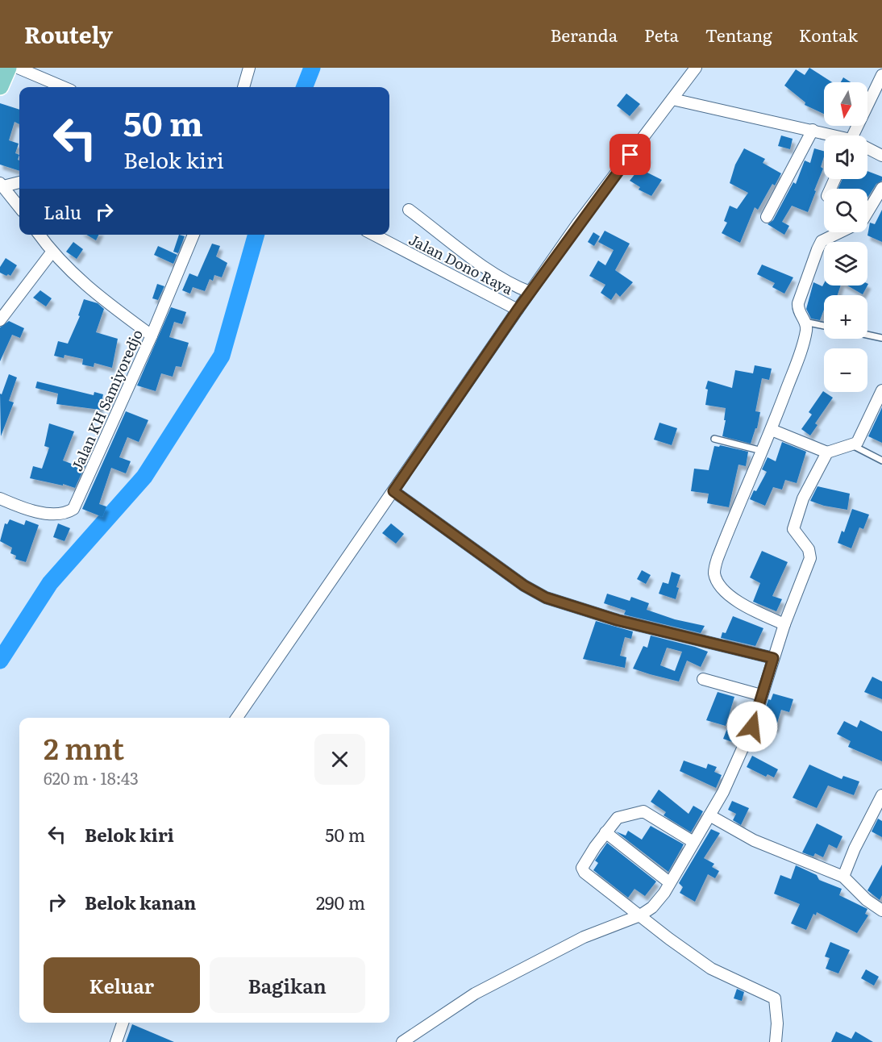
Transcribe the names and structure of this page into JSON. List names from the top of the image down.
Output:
{
  "streets": {
    "street": ["Jalan Dono Raya", "Jalan KH Samiyoredjo"]
  },
  "north": "bottom",
  "page": {
    "header": "Routely",
    "nav": [
      "Beranda",
      "Peta",
      "Tentang",
      "Kontak"
    ],
    "map_buttons": ["+", "−"],
    "turn": ["50 m", "Belok kiri"],
    "then": "Lalu",
    "heading": ["2 mnt", "620 m · 18:43"],
    "list": [
      {
        "name": "Belok kiri",
        "value": "50 m"
      },
      {
        "name": "Belok kanan",
        "value": "290 m"
      }
    ],
    "buttons": ["Keluar", "Bagikan"]
  }
}
